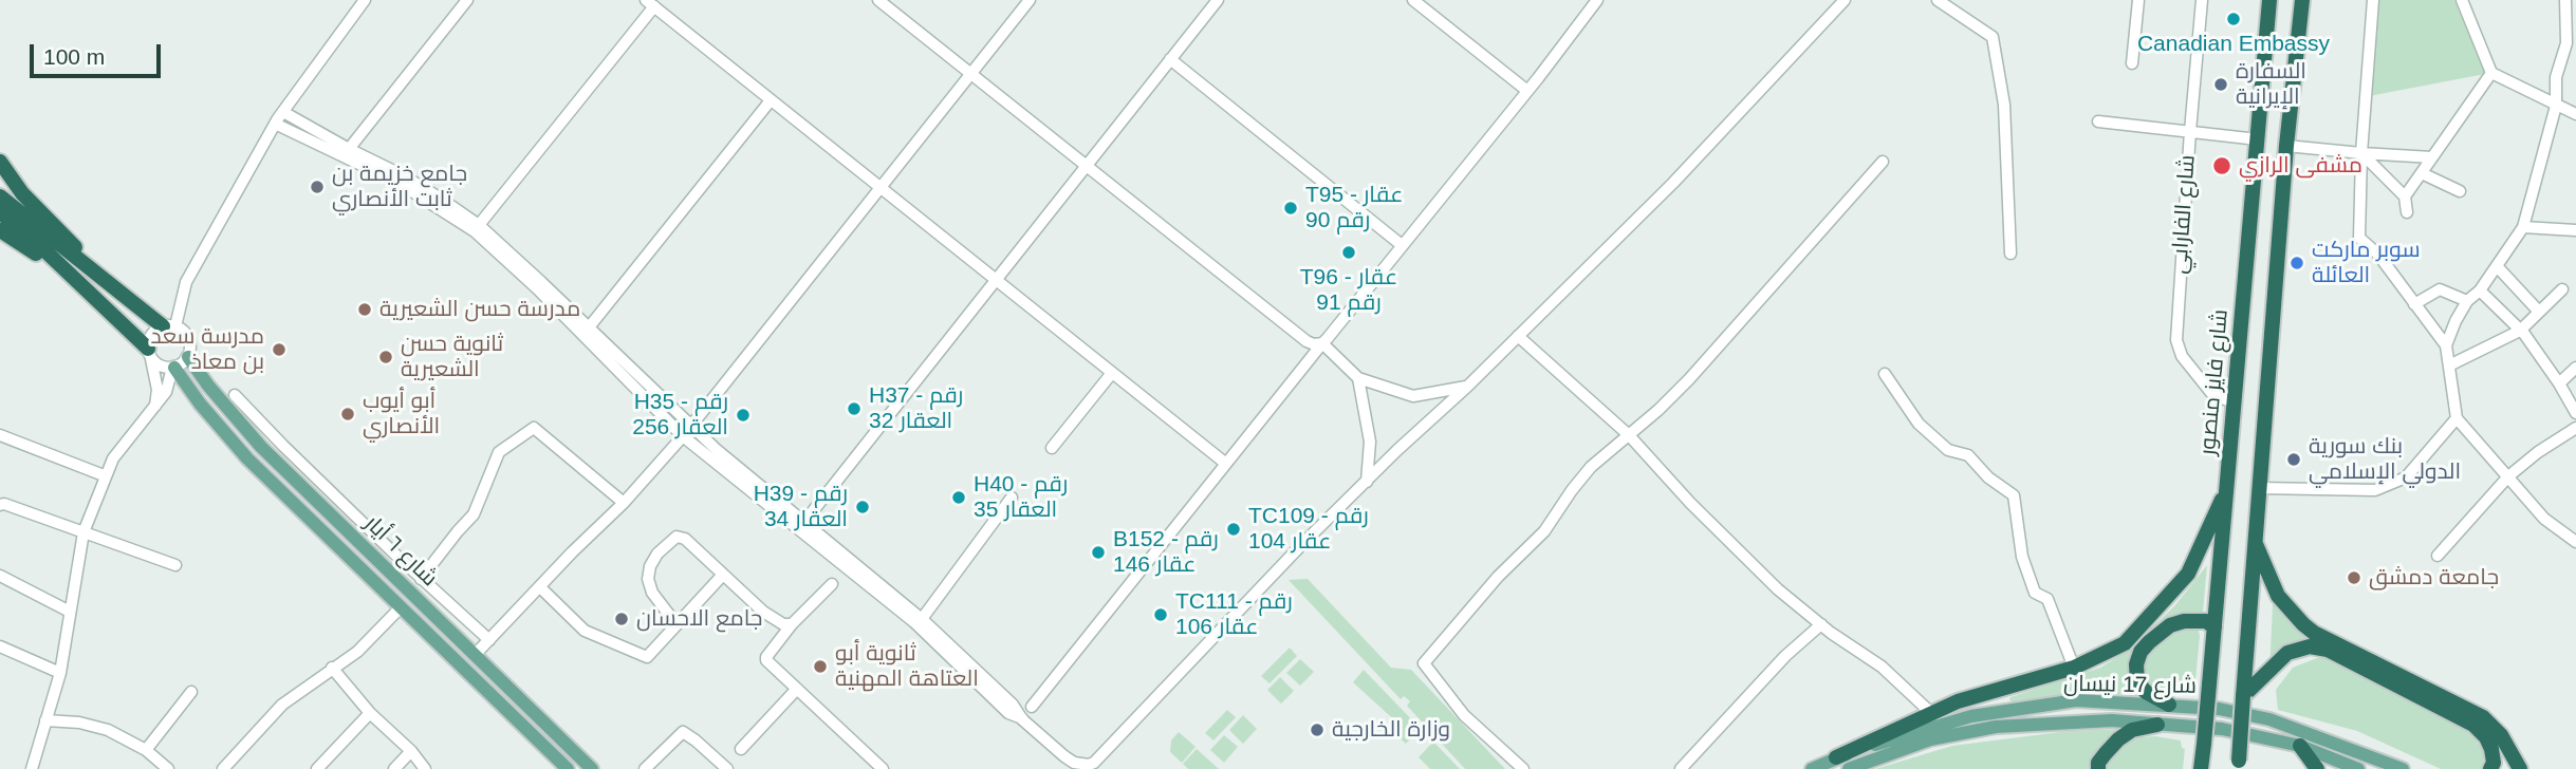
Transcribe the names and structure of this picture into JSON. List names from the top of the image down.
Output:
{
  "streets": {
    "highway": ["شارع فايز منصور"],
    "main road": ["شارع ٦ أيار", "شارع 17 نيسان"],
    "street": ["شارع الفارابي"]
  },
  "crossings": [
    ["شارع الفارابي", "شارع فايز منصور"]
  ],
  "places": [
    "Canadian Embassy",
    "السفارة الإيرانية",
    "مشفى الرازي",
    "جامع خزيمة بن ثابت الأنصاري",
    "T95 - عقار رقم 90",
    "T96 - عقار رقم 91",
    "سوبر ماركت العائلة",
    "مدرسة حسن الشعيرية",
    "مدرسة سعد بن معاذ",
    "ثانوية حسن الشعيرية",
    "H37 - رقم العقار 32",
    "أبو أيوب الأنصاري",
    "H35 - رقم العقار 256",
    "بنك سورية الدولي الإسلامي",
    "H40 - رقم العقار 35",
    "H39 - رقم العقار 34",
    "TC109 - رقم عقار 104",
    "B152 - رقم عقار 146",
    "جامعة دمشق",
    "TC111 - رقم عقار 106",
    "جامع الاحسان",
    "ثانوية أبو العتاهة المهنية",
    "وزارة الخارجية"
  ],
  "scale_bar": "100 m"
}
